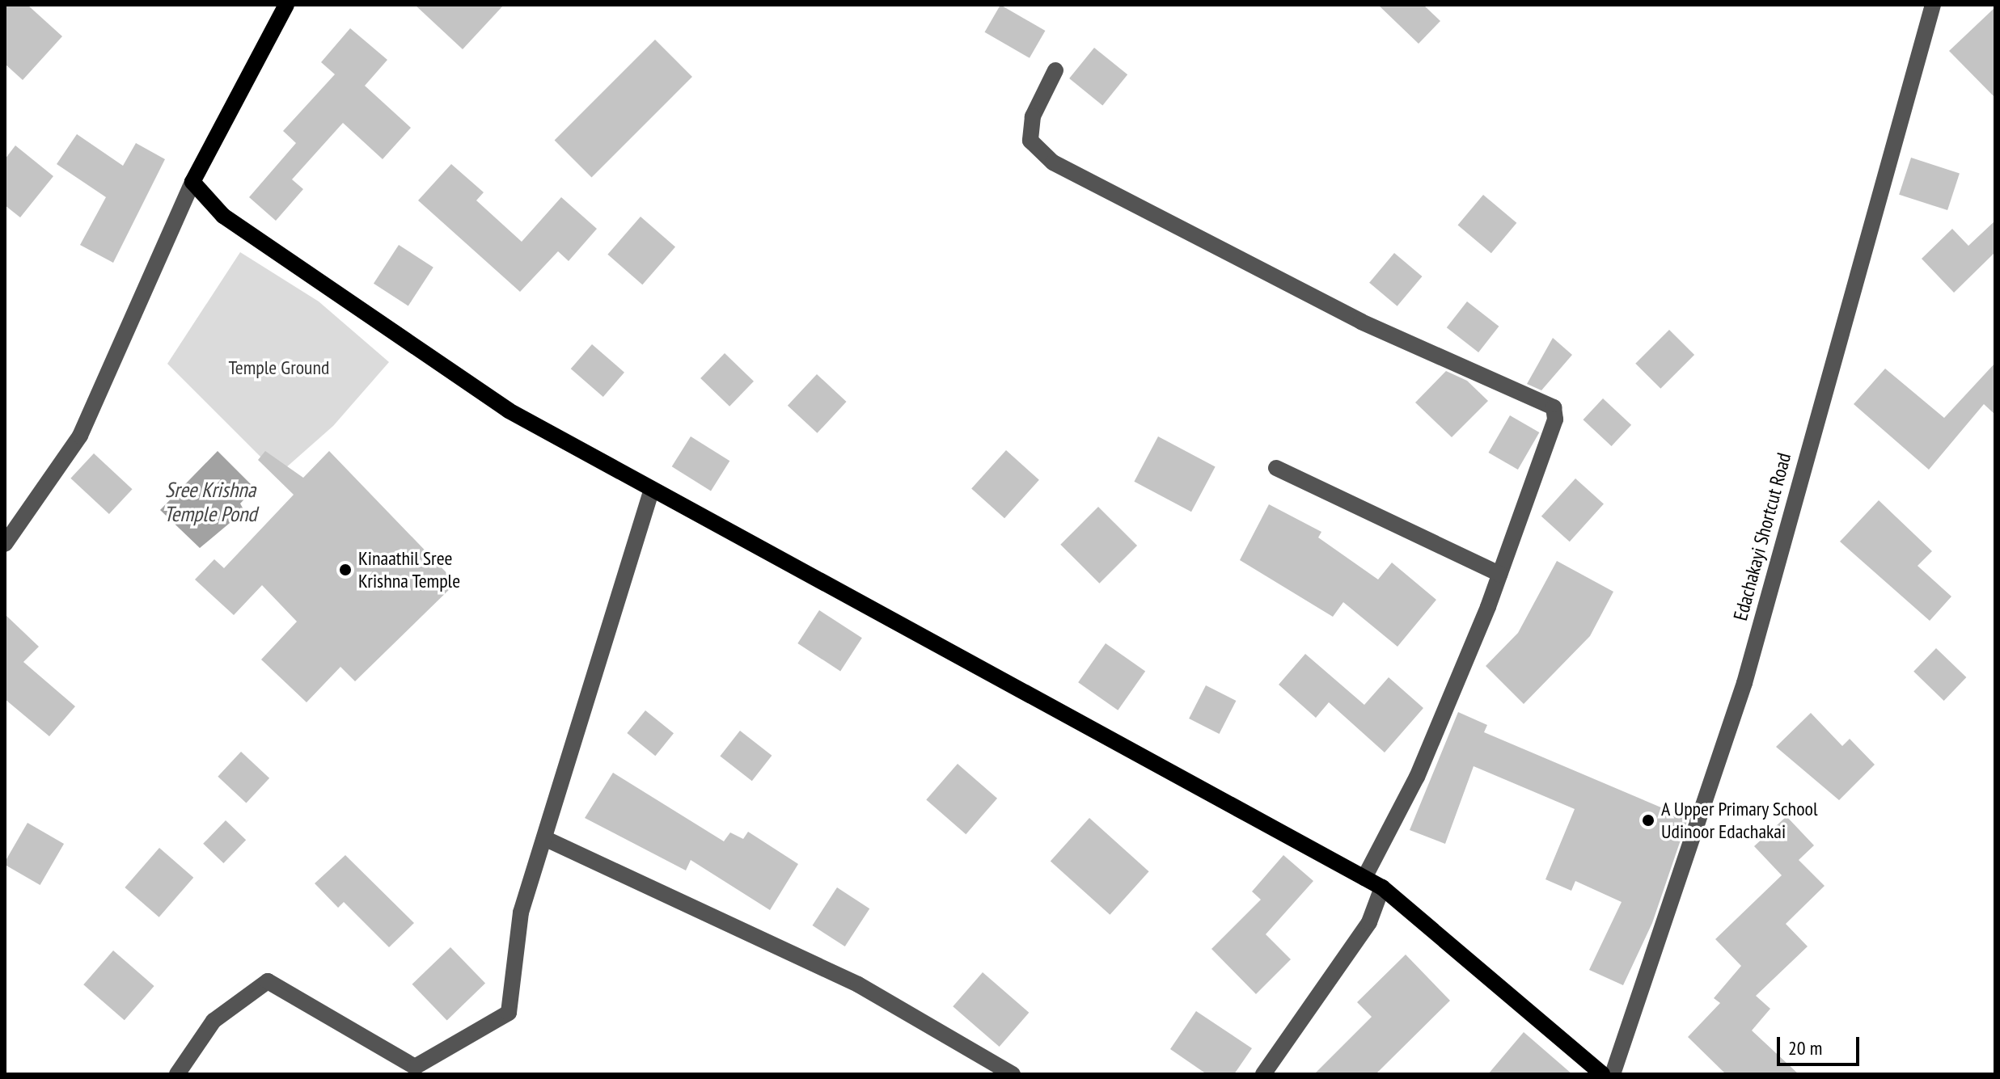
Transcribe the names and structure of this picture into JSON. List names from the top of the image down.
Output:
{
  "streets": {
    "street": ["Edachakayi Shortcut Road"]
  },
  "water": ["Sree Krishna Temple Pond"],
  "parks": ["Temple Ground"],
  "places": ["Kinaathil Sree Krishna Temple", "A Upper Primary School Udinoor Edachakai"],
  "scale_bar": "20 m"
}
